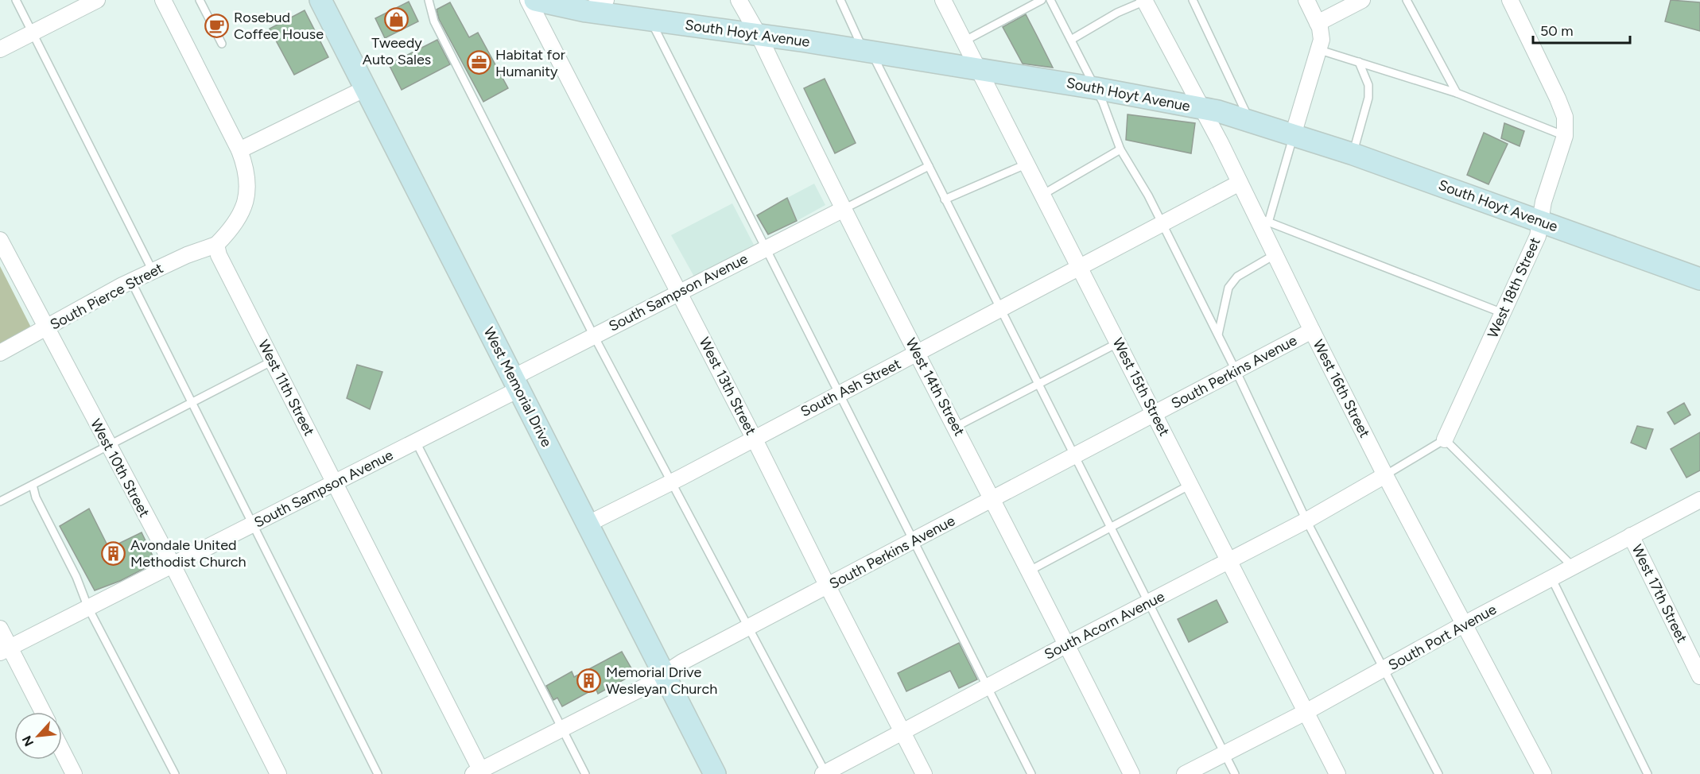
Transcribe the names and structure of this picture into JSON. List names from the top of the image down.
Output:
{
  "streets": {
    "main road": ["South Hoyt Avenue", "West Memorial Drive"],
    "street": [
      "West 18th Street",
      "South Sampson Avenue",
      "South Pierce Street",
      "South Perkins Avenue",
      "West 13th Street",
      "West 14th Street",
      "West 15th Street",
      "West 11th Street",
      "South Ash Street",
      "West 16th Street",
      "West 10th Street",
      "West 17th Street",
      "South Acorn Avenue",
      "South Port Avenue"
    ]
  },
  "crossings": [
    ["South Hoyt Avenue", "West 18th Street"],
    ["South Hoyt Avenue", "West 14th Street"],
    ["South Hoyt Avenue", "West 15th Street"],
    ["South Hoyt Avenue", "West 16th Street"],
    ["South Sampson Avenue", "West 13th Street"],
    ["South Sampson Avenue", "West Memorial Drive"],
    ["South Sampson Avenue", "West 14th Street"],
    ["South Sampson Avenue", "West 11th Street"],
    ["South Sampson Avenue", "West 10th Street"],
    ["South Pierce Street", "West 11th Street"],
    ["South Pierce Street", "West 10th Street"],
    ["South Perkins Avenue", "West 13th Street"],
    ["South Perkins Avenue", "West Memorial Drive"],
    ["South Perkins Avenue", "West 14th Street"],
    ["South Perkins Avenue", "West 15th Street"],
    ["South Perkins Avenue", "West 11th Street"],
    ["South Perkins Avenue", "West 16th Street"],
    ["West 13th Street", "South Ash Street"],
    ["West 13th Street", "South Acorn Avenue"],
    ["West Memorial Drive", "South Ash Street"],
    ["West 14th Street", "South Ash Street"],
    ["West 14th Street", "South Acorn Avenue"],
    ["West 15th Street", "South Ash Street"],
    ["West 15th Street", "South Acorn Avenue"],
    ["West 15th Street", "South Port Avenue"],
    ["South Ash Street", "West 16th Street"],
    ["West 16th Street", "South Acorn Avenue"],
    ["West 16th Street", "South Port Avenue"],
    ["West 17th Street", "South Port Avenue"]
  ],
  "places": {
    "shop": ["Tweedy Auto Sales"],
    "cafe": ["Rosebud Coffee House"],
    "office": ["Habitat for Humanity"],
    "building": ["Avondale United Methodist Church", "Memorial Drive Wesleyan Church"]
  },
  "scale_bar": "50 m",
  "north": "bottom left"
}
